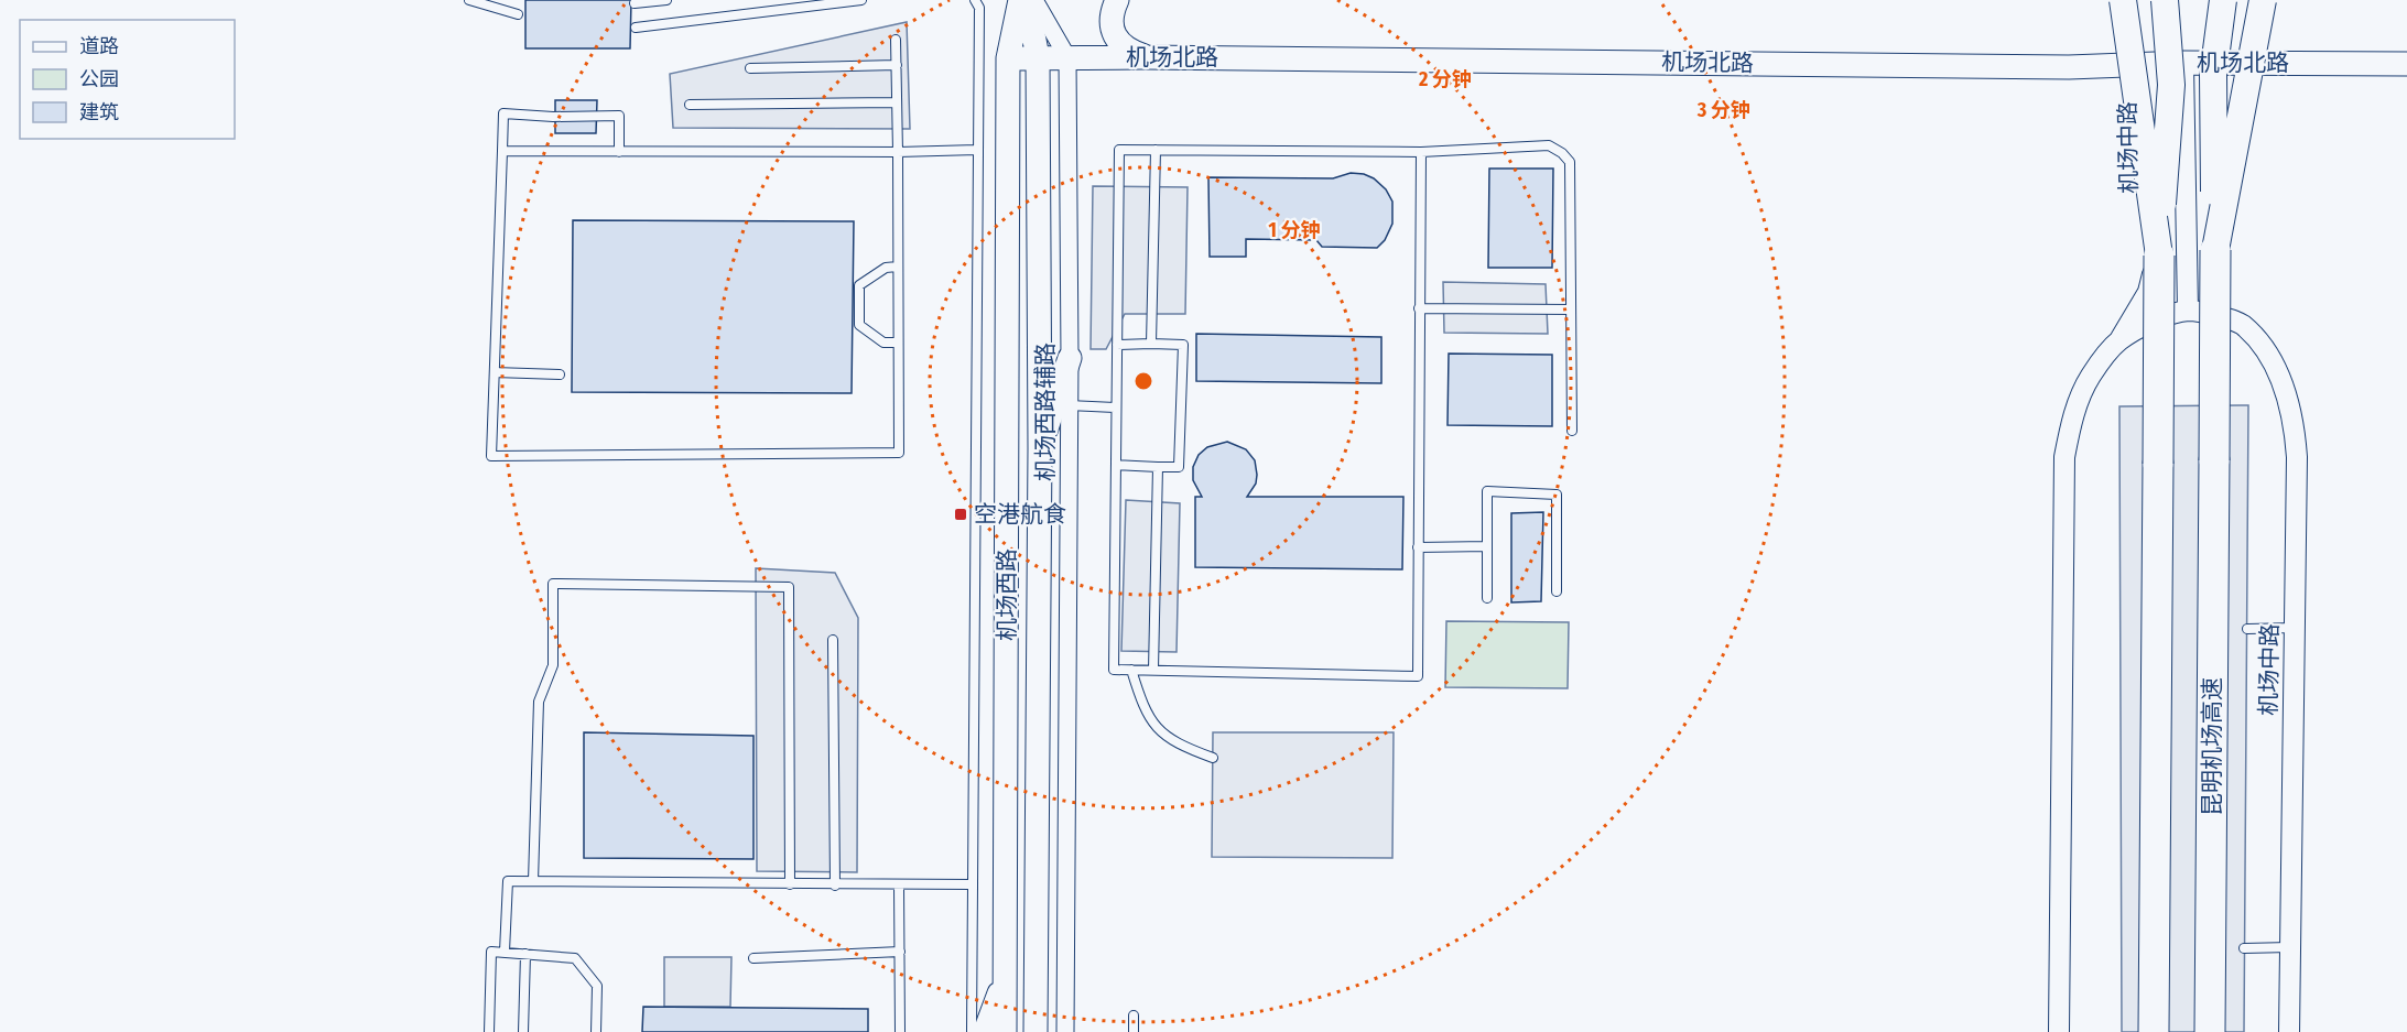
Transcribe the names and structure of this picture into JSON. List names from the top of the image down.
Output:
{
  "streets": {
    "highway": ["昆明机场高速"],
    "main road": ["机场北路", "机场西路"],
    "street": ["机场中路", "机场西路辅路"]
  },
  "crossings": [
    ["机场北路", "机场中路"],
    ["机场北路", "机场西路辅路"],
    ["机场北路", "机场西路"]
  ],
  "places": {
    "transit": ["空港航食"]
  },
  "legend": ["道路", "公园", "建筑"],
  "rings": ["2 分钟", "3 分钟", "1 分钟"]
}
